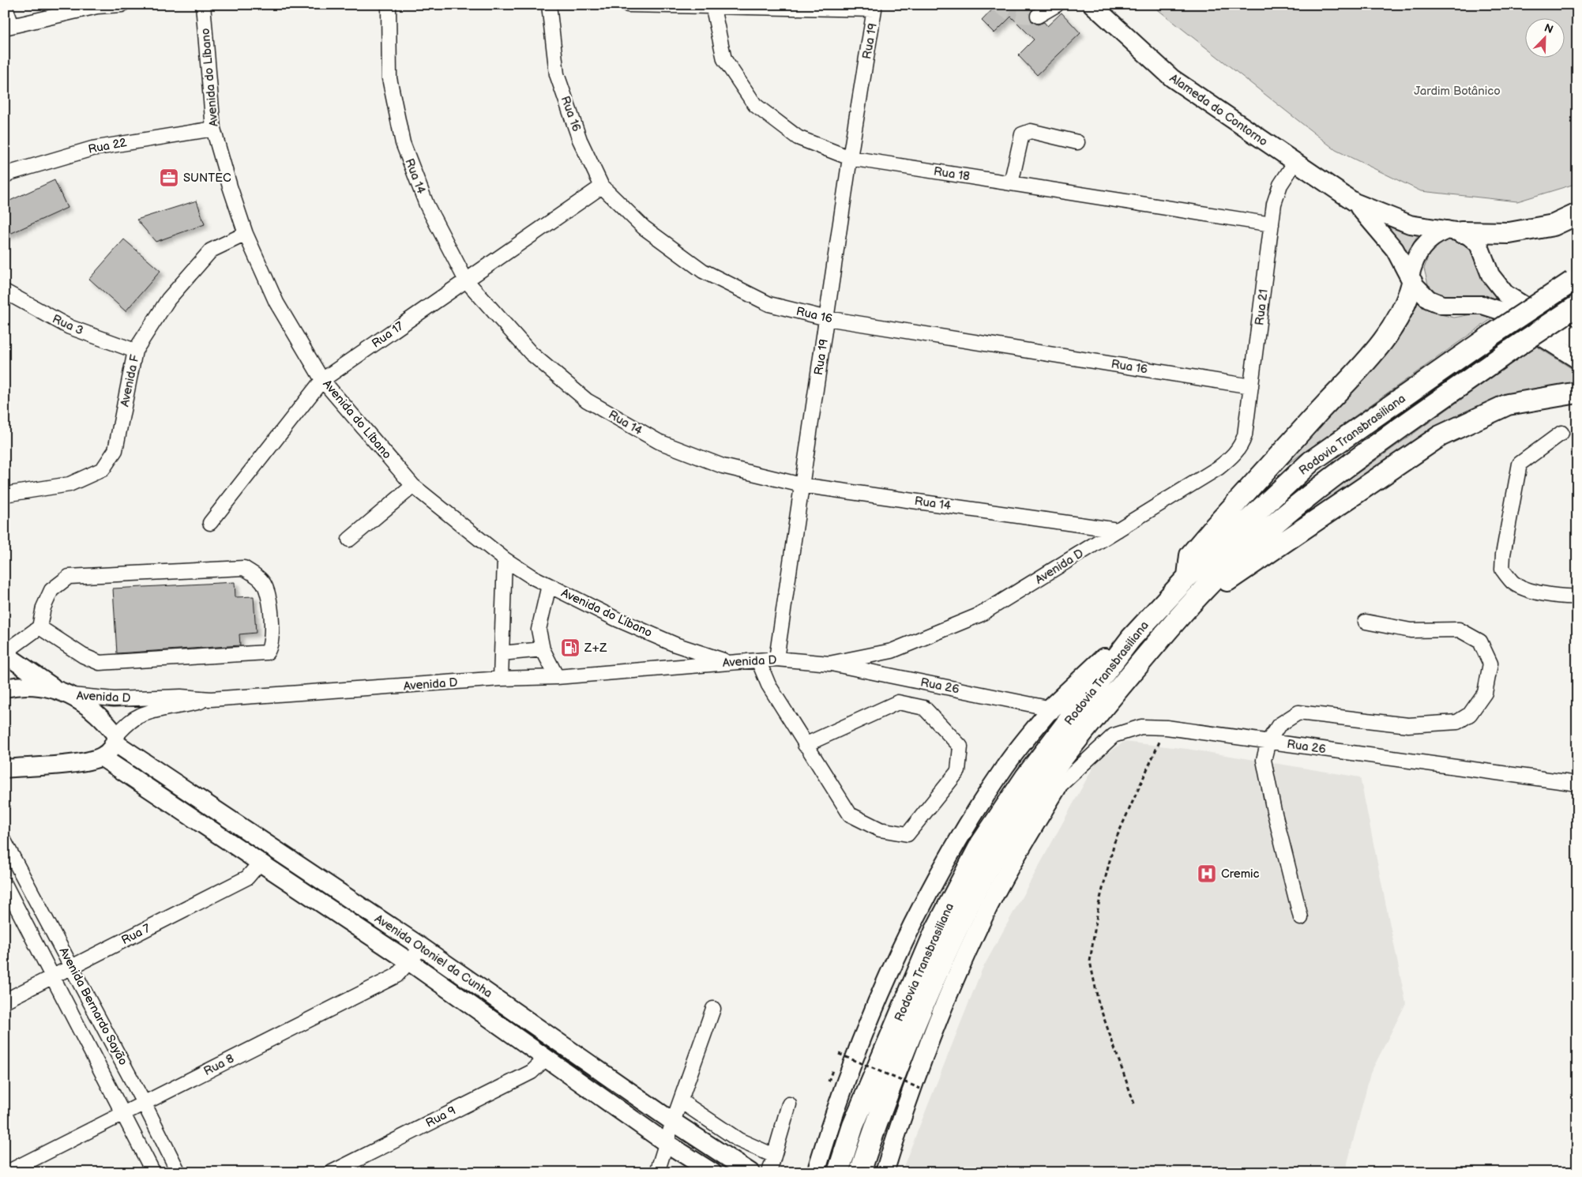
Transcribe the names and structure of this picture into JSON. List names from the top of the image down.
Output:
{
  "streets": {
    "highway": ["Rodovia Transbrasiliana"],
    "main road": ["Alameda do Contorno", "Avenida Otoniel da Cunha"],
    "street": [
      "Rua 19",
      "Avenida do Líbano",
      "Rua 16",
      "Rua 22",
      "Rua 18",
      "Rua 14",
      "Rua 21",
      "Rua 3",
      "Rua 17",
      "Avenida F",
      "Avenida D",
      "Rua 26",
      "Rua 7",
      "Avenida Bernardo Sayão",
      "Rua 8",
      "Rua 9"
    ]
  },
  "crossings": [
    ["Rua 19", "Rua 16"],
    ["Rua 19", "Rua 18"],
    ["Rua 19", "Rua 14"],
    ["Rua 19", "Avenida D"],
    ["Avenida do Líbano", "Rua 22"],
    ["Avenida do Líbano", "Rua 17"],
    ["Avenida do Líbano", "Avenida F"],
    ["Avenida do Líbano", "Avenida D"],
    ["Alameda do Contorno", "Rua 21"],
    ["Rua 16", "Rua 21"],
    ["Rua 16", "Rua 17"],
    ["Rua 18", "Rua 21"],
    ["Rua 14", "Rua 17"],
    ["Rua 14", "Avenida D"],
    ["Rua 21", "Avenida D"],
    ["Rua 3", "Avenida F"],
    ["Rodovia Transbrasiliana", "Rua 26"],
    ["Avenida D", "Rua 26"],
    ["Avenida D", "Avenida Otoniel da Cunha"],
    ["Rua 7", "Avenida Otoniel da Cunha"],
    ["Rua 7", "Avenida Bernardo Sayão"],
    ["Avenida Otoniel da Cunha", "Rua 8"],
    ["Avenida Otoniel da Cunha", "Rua 9"],
    ["Avenida Bernardo Sayão", "Rua 8"]
  ],
  "parks": ["Jardim Botânico"],
  "places": {
    "office": ["SUNTEC"],
    "fuel station": ["Z+Z"],
    "hospital": ["Cremic"]
  },
  "north": "top right"
}
